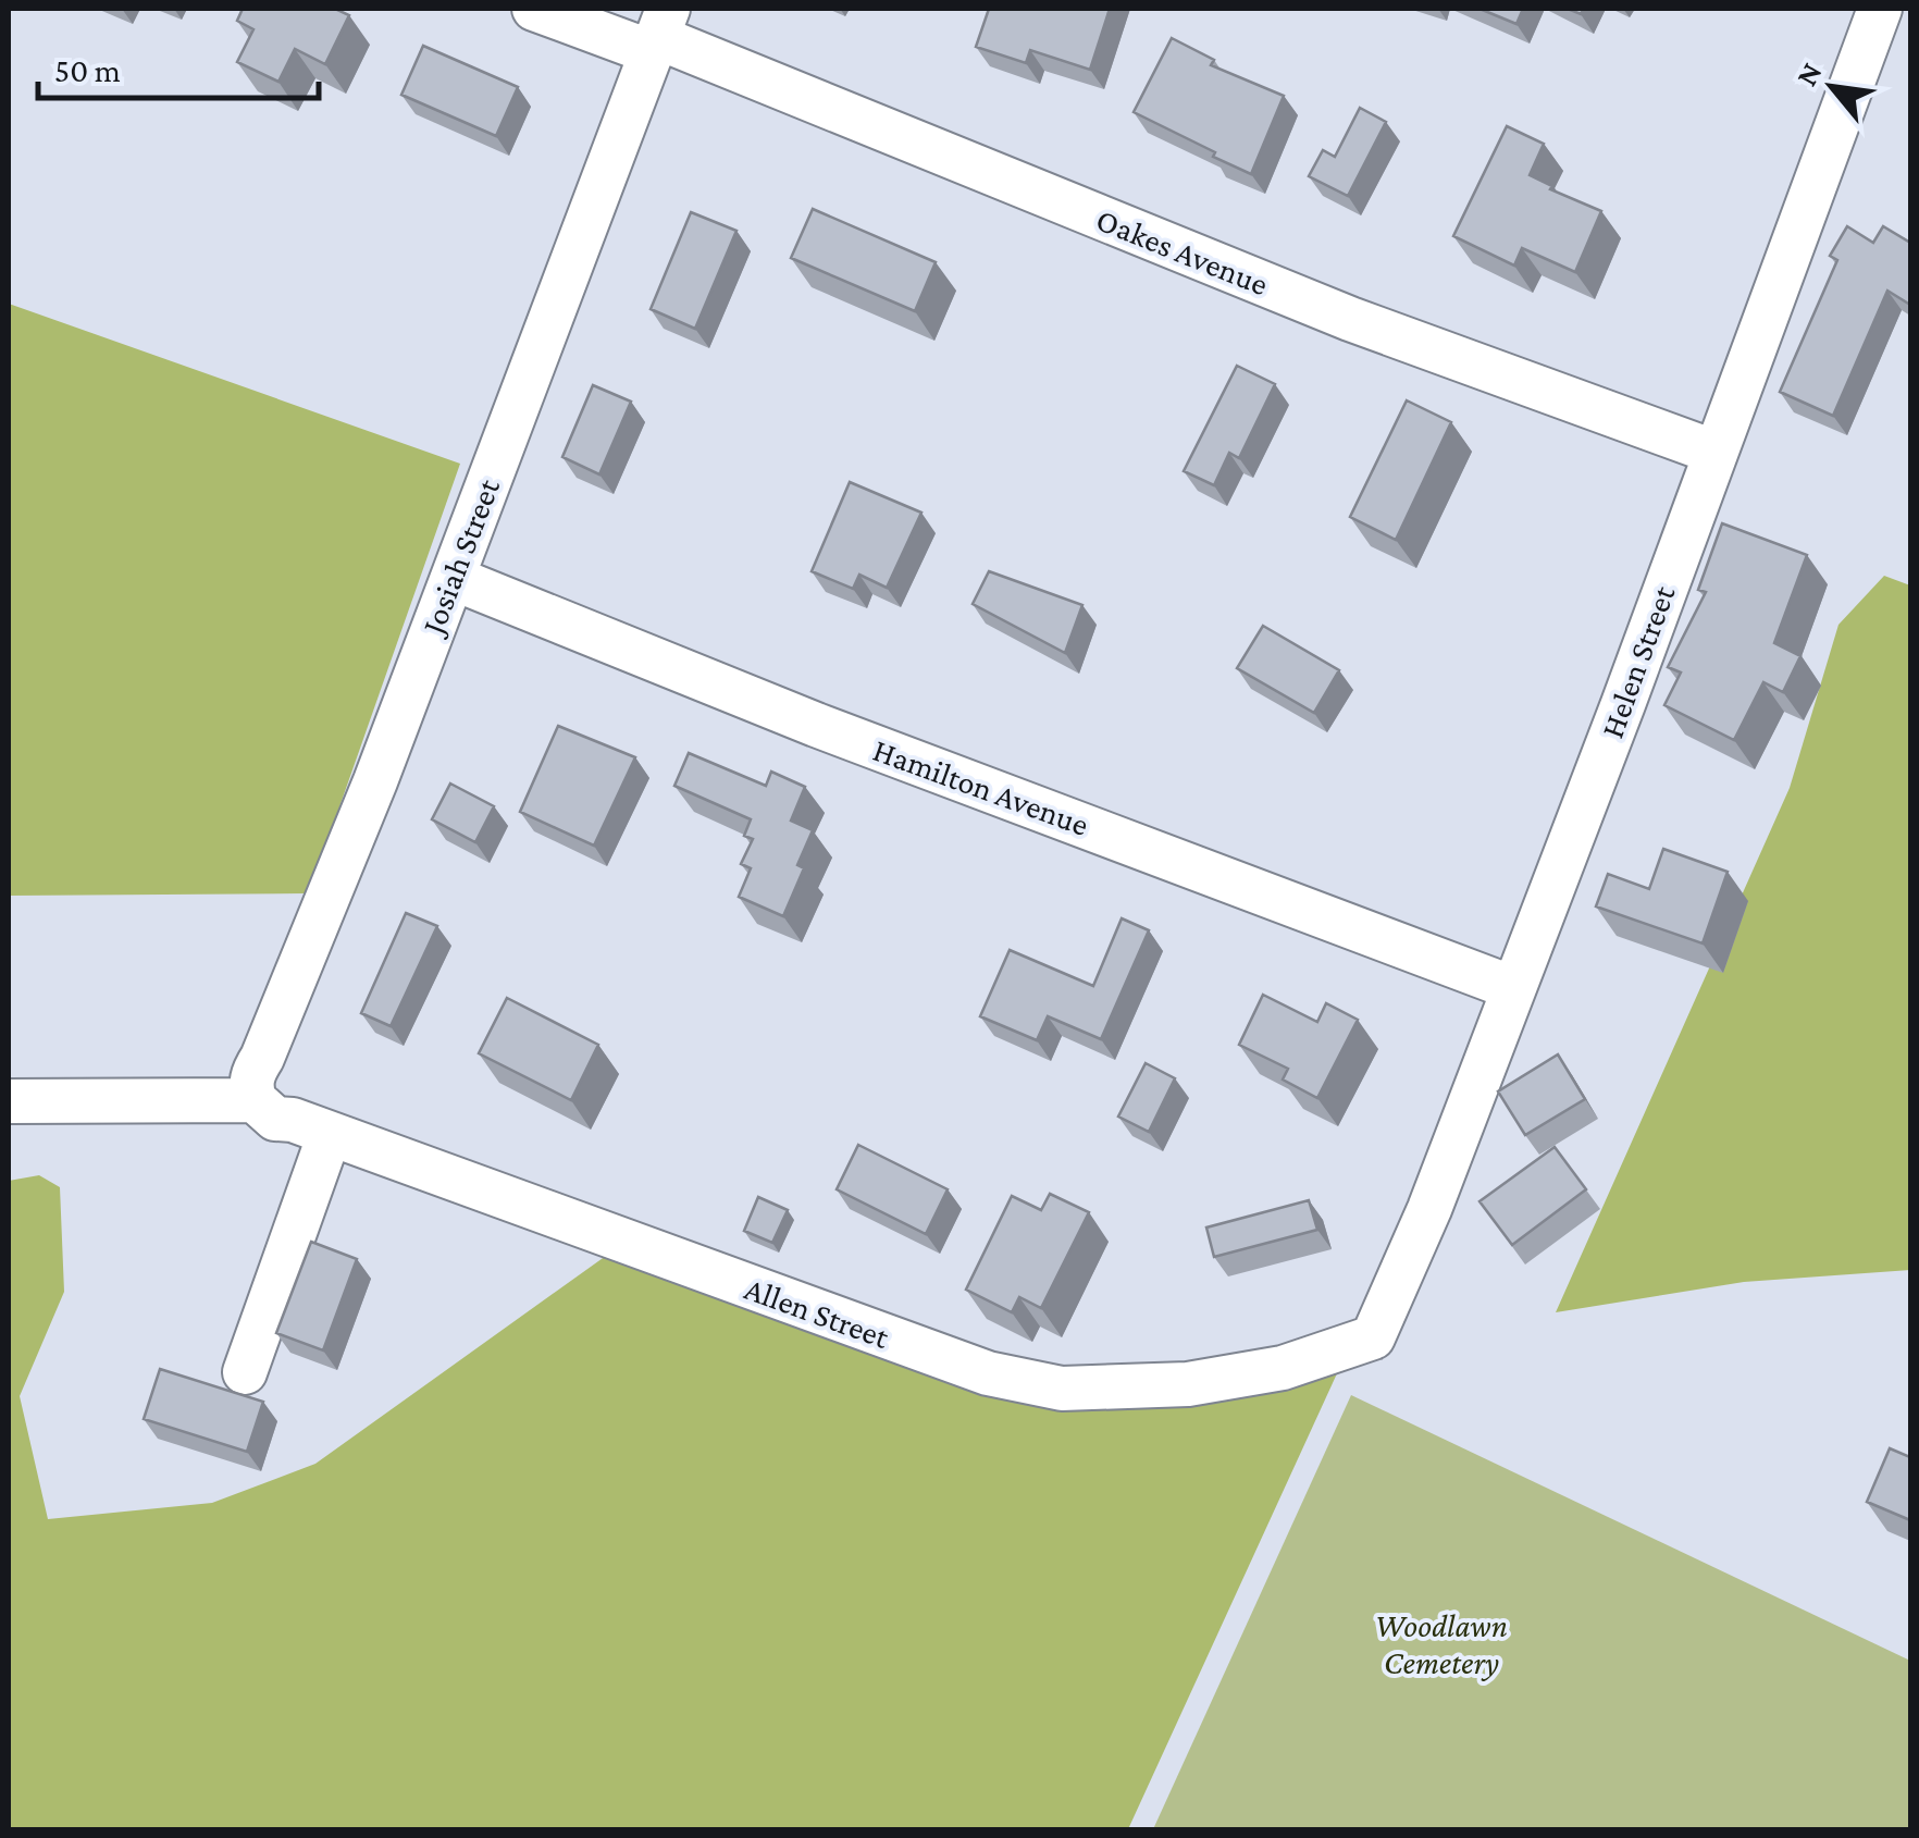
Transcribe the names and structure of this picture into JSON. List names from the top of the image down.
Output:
{
  "streets": {
    "street": [
      "Oakes Avenue",
      "Josiah Street",
      "Helen Street",
      "Hamilton Avenue",
      "Allen Street"
    ]
  },
  "crossings": [
    ["Oakes Avenue", "Josiah Street"],
    ["Oakes Avenue", "Helen Street"],
    ["Josiah Street", "Hamilton Avenue"],
    ["Josiah Street", "Allen Street"],
    ["Helen Street", "Hamilton Avenue"],
    ["Helen Street", "Allen Street"]
  ],
  "parks": ["Woodlawn Cemetery"],
  "scale_bar": "50 m",
  "north": "top left"
}
